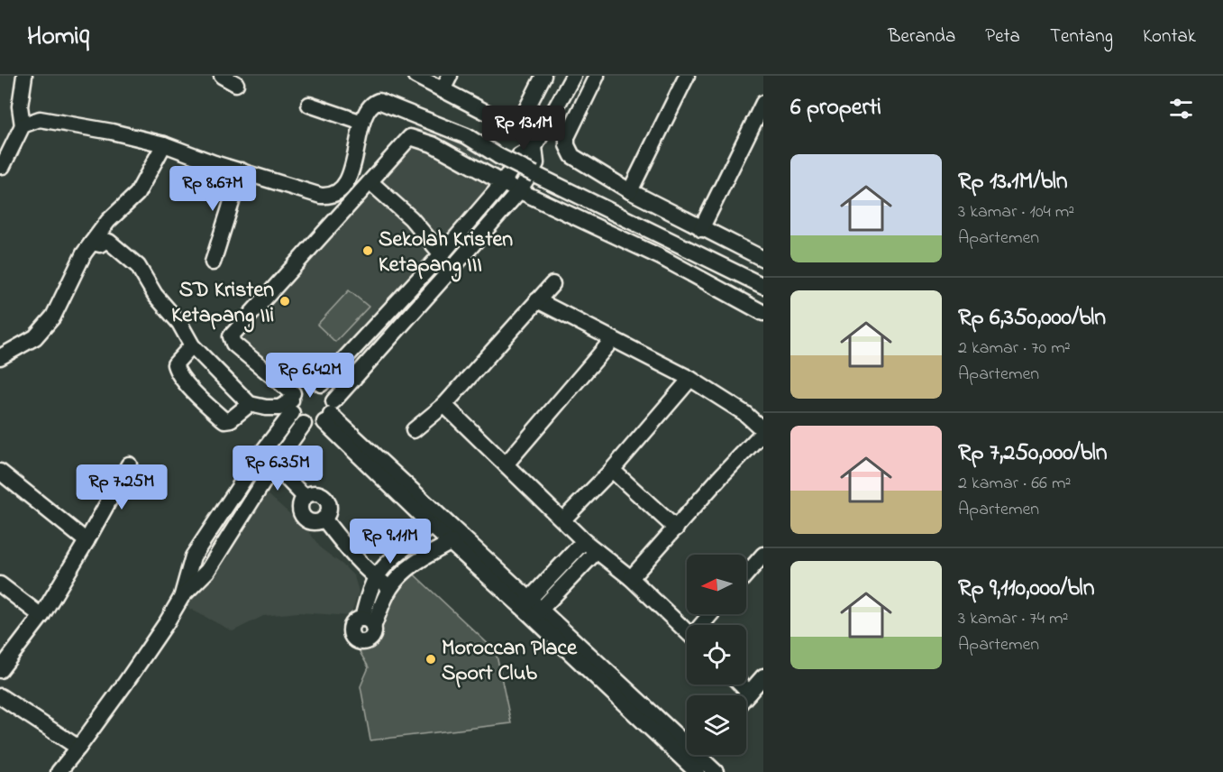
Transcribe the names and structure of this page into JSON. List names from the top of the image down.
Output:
{
  "places": ["Sekolah Kristen Ketapang III", "SD Kristen Ketapang IIi", "Moroccan Place Sport Club"],
  "north": "left",
  "page": {
    "header": "Homiq",
    "nav": [
      "Beranda",
      "Peta",
      "Tentang",
      "Kontak"
    ],
    "heading": "6 properti",
    "price": [
      "Rp 13.1M",
      "Rp 8.67M",
      "Rp 6.42M",
      "Rp 6.35M",
      "Rp 7.25M",
      "Rp 9.11M"
    ],
    "list": [
      {
        "name": "Rp 13.1M/bln",
        "note": "3 kamar · 104 m² · Apartemen"
      },
      {
        "name": "Rp 6,350,000/bln",
        "note": "2 kamar · 70 m² · Apartemen"
      },
      {
        "name": "Rp 7,250,000/bln",
        "note": "2 kamar · 66 m² · Apartemen"
      },
      {
        "name": "Rp 9,110,000/bln",
        "note": "3 kamar · 74 m² · Apartemen"
      }
    ]
  }
}
